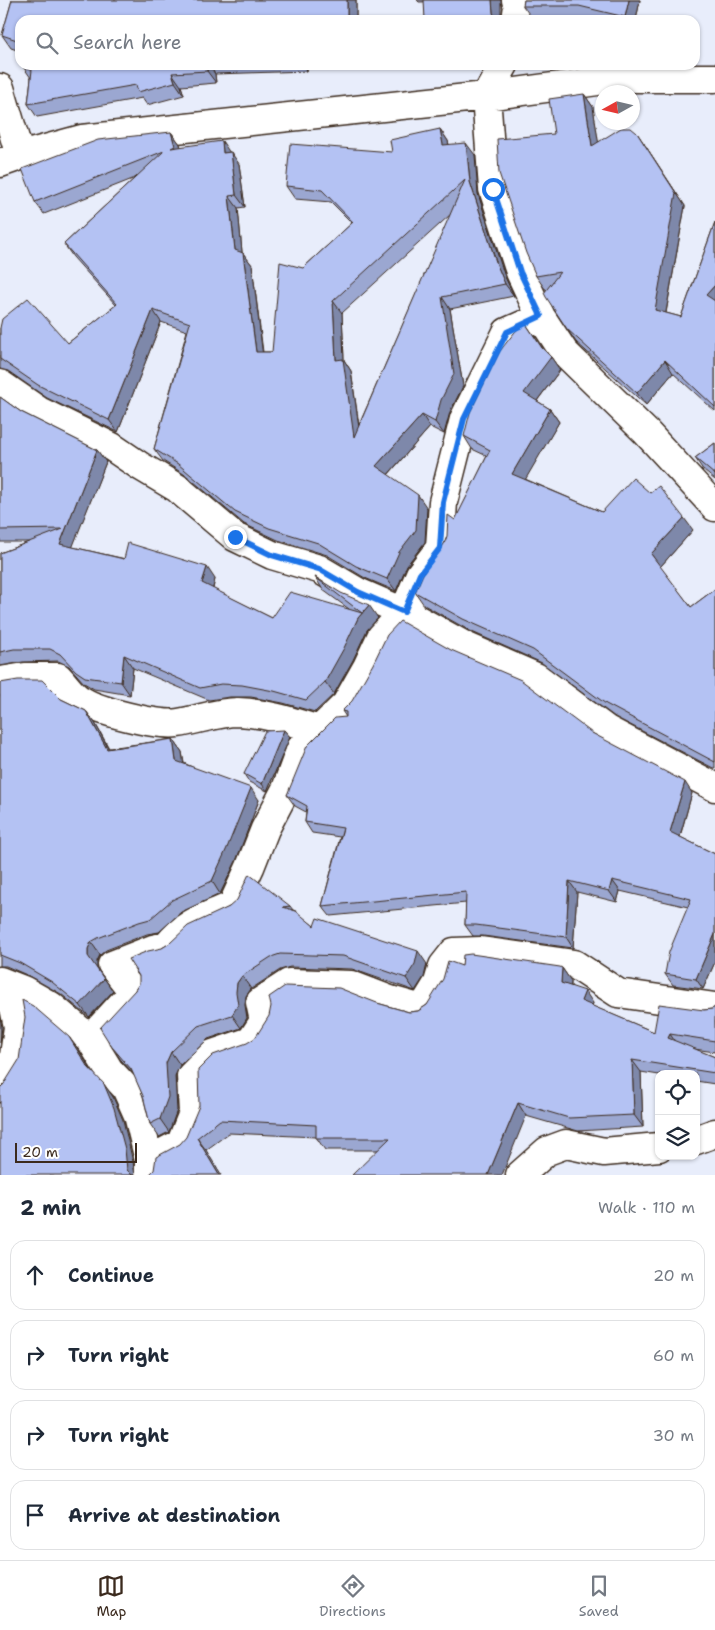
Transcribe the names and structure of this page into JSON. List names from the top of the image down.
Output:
{
  "scale_bar": "20 m",
  "north": "left",
  "page": {
    "search": "Search here",
    "scale": "20 m",
    "heading": ["2 min", "Walk · 110 m"],
    "list": [
      ["Continue", "20 m"],
      ["Turn right", "60 m"],
      ["Turn right", "30 m"],
      "Arrive at destination"
    ],
    "nav": ["Map", "Directions", "Saved"]
  }
}
